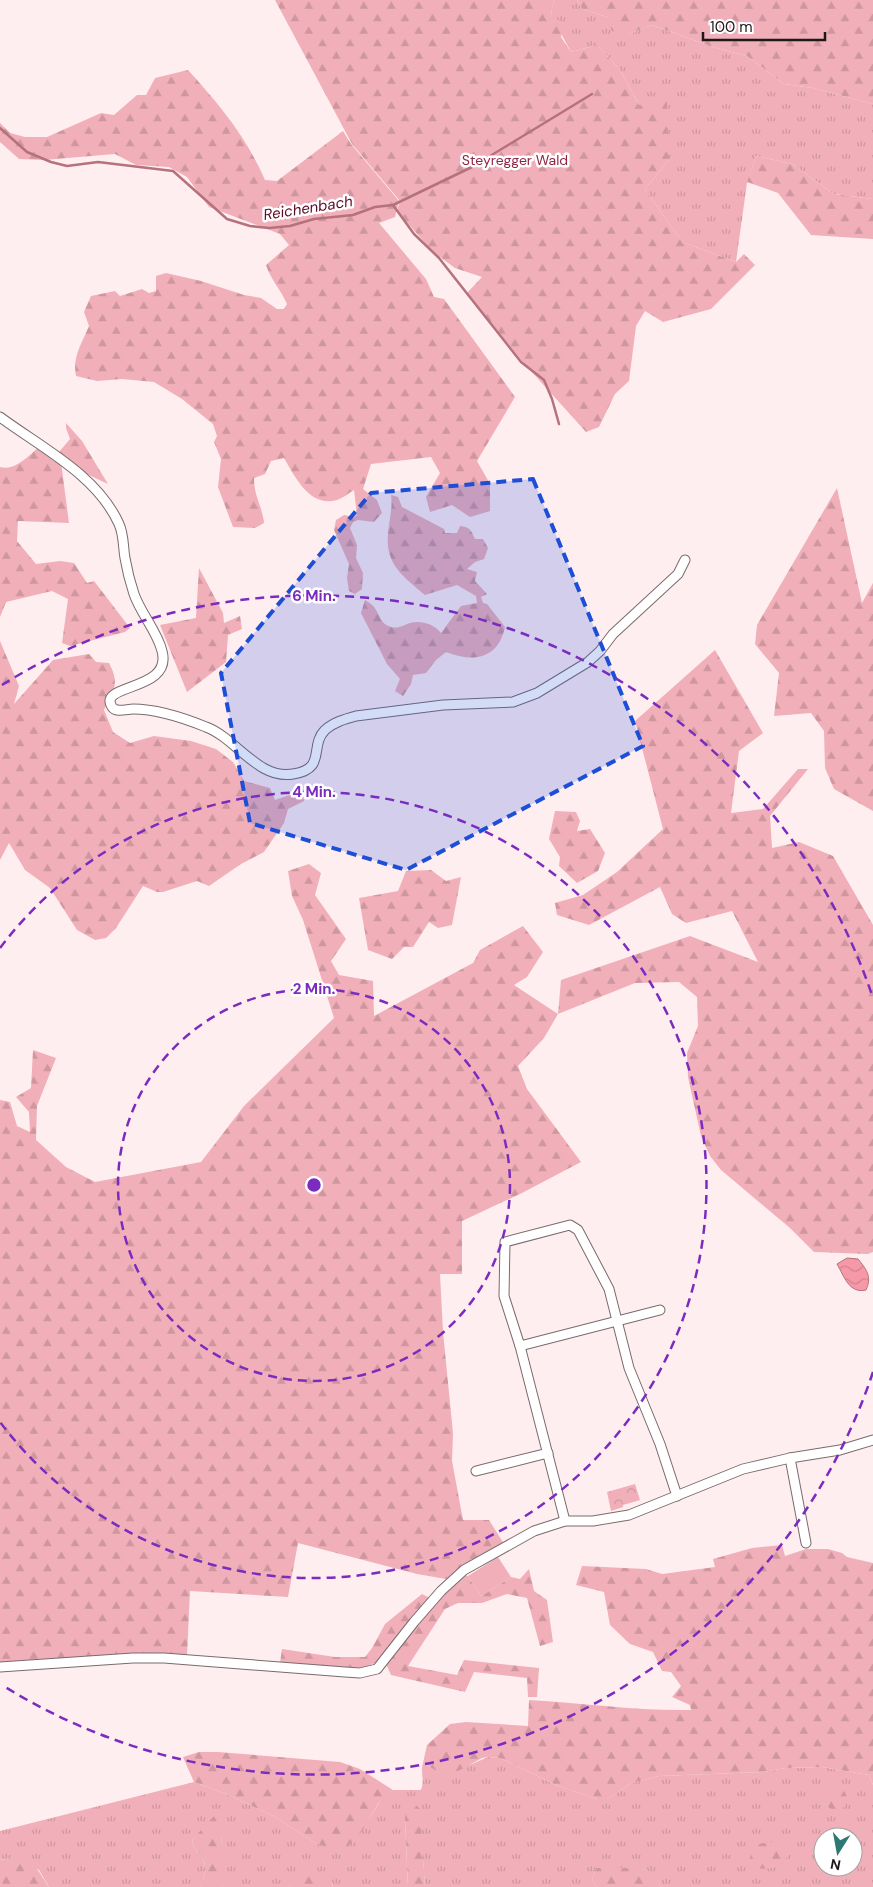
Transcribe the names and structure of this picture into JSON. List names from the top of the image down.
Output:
{
  "water": ["Reichenbach"],
  "parks": ["Steyregger Wald"],
  "scale_bar": "100 m",
  "north": "bottom",
  "rings": ["6 Min.", "4 Min.", "2 Min."]
}
